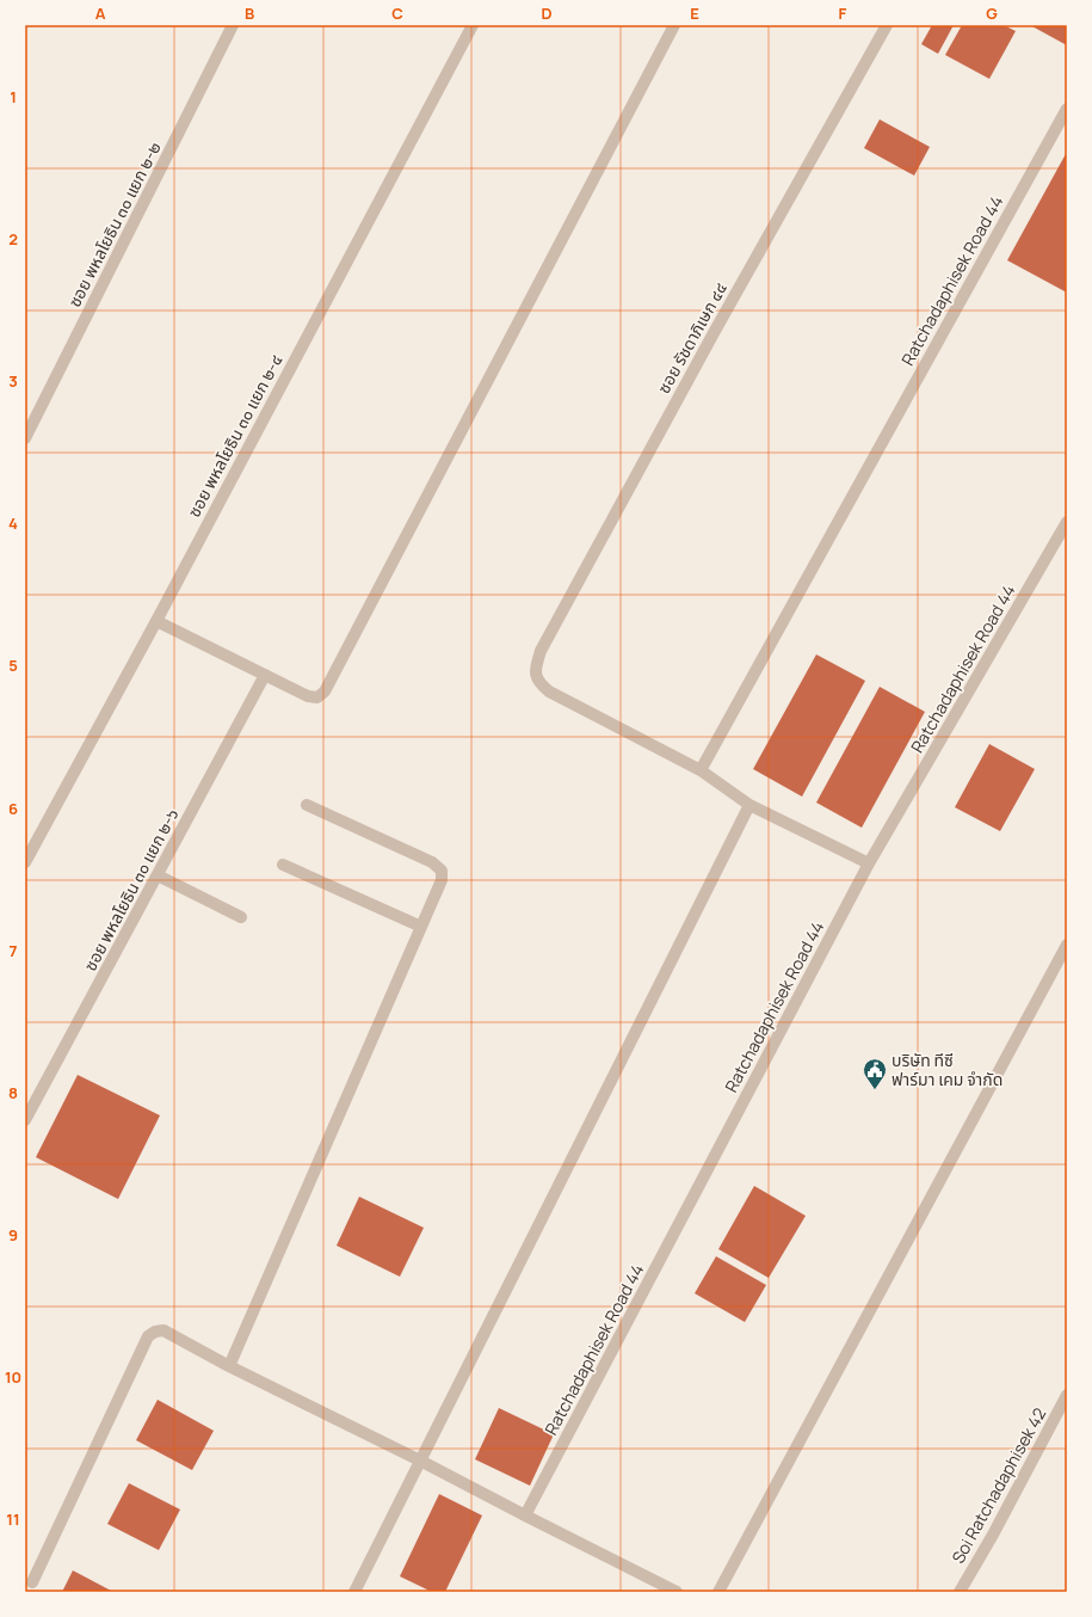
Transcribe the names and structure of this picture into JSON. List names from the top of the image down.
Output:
{
  "streets": {
    "street": [
      "ซอย พหลโยธิน ๓๐ แยก ๒-๒",
      "Ratchadaphisek Road 44",
      "ซอย รัชดาภิเษก ๔๔",
      "ซอย พหลโยธิน ๓๐ แยก ๒-๔",
      "ซอย พหลโยธิน ๓๐ แยก ๒-๖",
      "Soi Ratchadaphisek 42"
    ]
  },
  "crossings": [
    ["Ratchadaphisek Road 44", "ซอย รัชดาภิเษก ๔๔"]
  ],
  "places": {
    "public building": ["บริษัท ทีซี ฟาร์มา เคม จำกัด"]
  },
  "grid": {
    "columns": [
      "A",
      "B",
      "C",
      "D",
      "E",
      "F",
      "G"
    ],
    "rows": [
      "1",
      "2",
      "3",
      "4",
      "5",
      "6",
      "7",
      "8",
      "9",
      "10",
      "11"
    ]
  }
}
